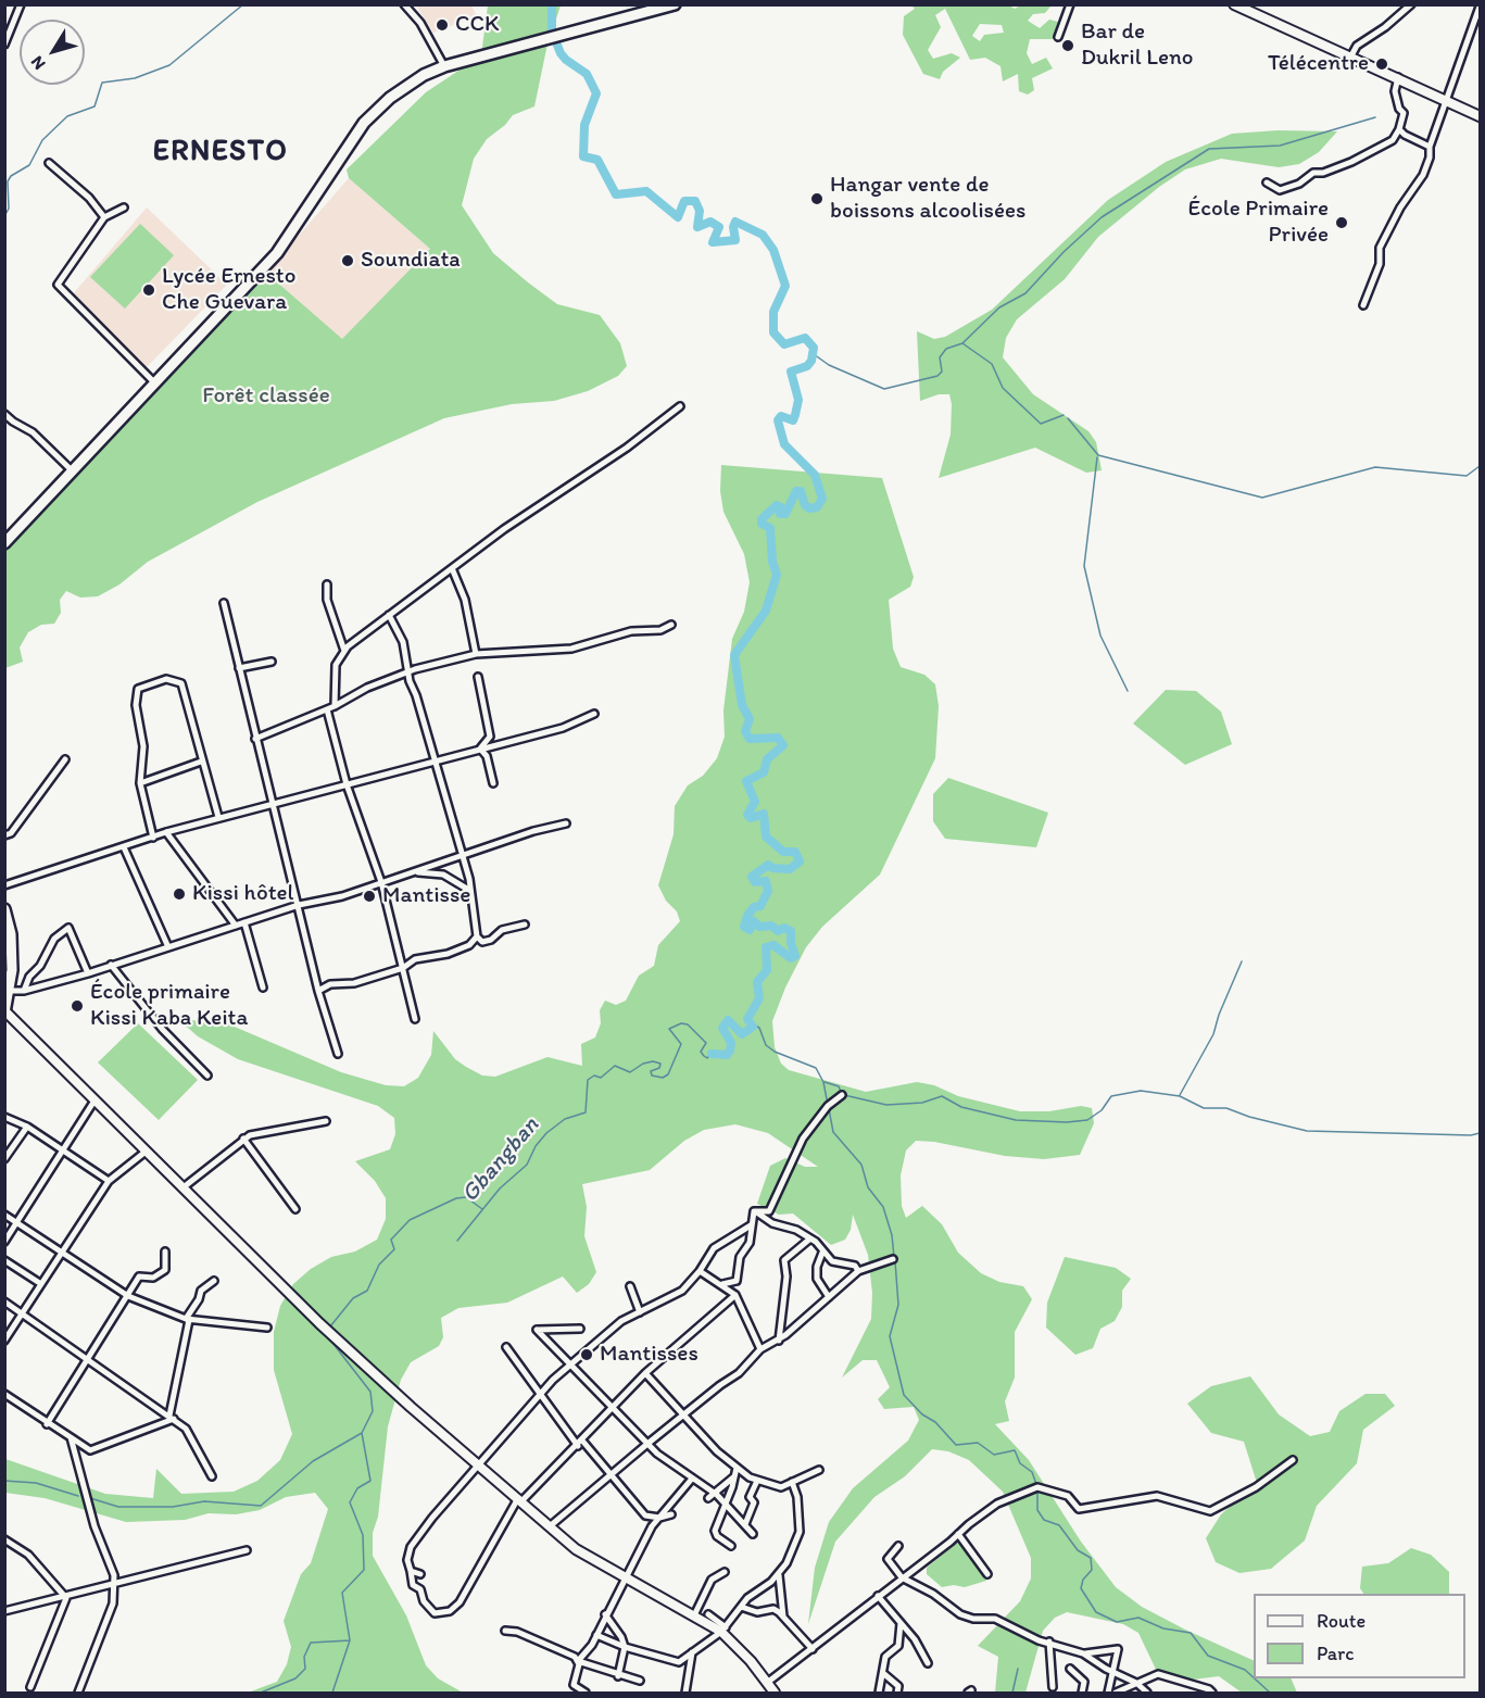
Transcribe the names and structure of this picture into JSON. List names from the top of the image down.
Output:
{
  "districts": ["ERNESTO"],
  "water": ["Gbangban"],
  "parks": ["Forêt classée"],
  "places": [
    "CCK",
    "Bar de Dukril Leno",
    "Télécentre",
    "Hangar vente de boissons alcoolisées",
    "École Primaire Privée",
    "Soundiata",
    "Lycée Ernesto Che Guevara",
    "Kissi hôtel",
    "Mantisse",
    "École primaire Kissi Kaba Keita",
    "Mantisses"
  ],
  "legend": ["Route", "Parc"],
  "north": "bottom left"
}
